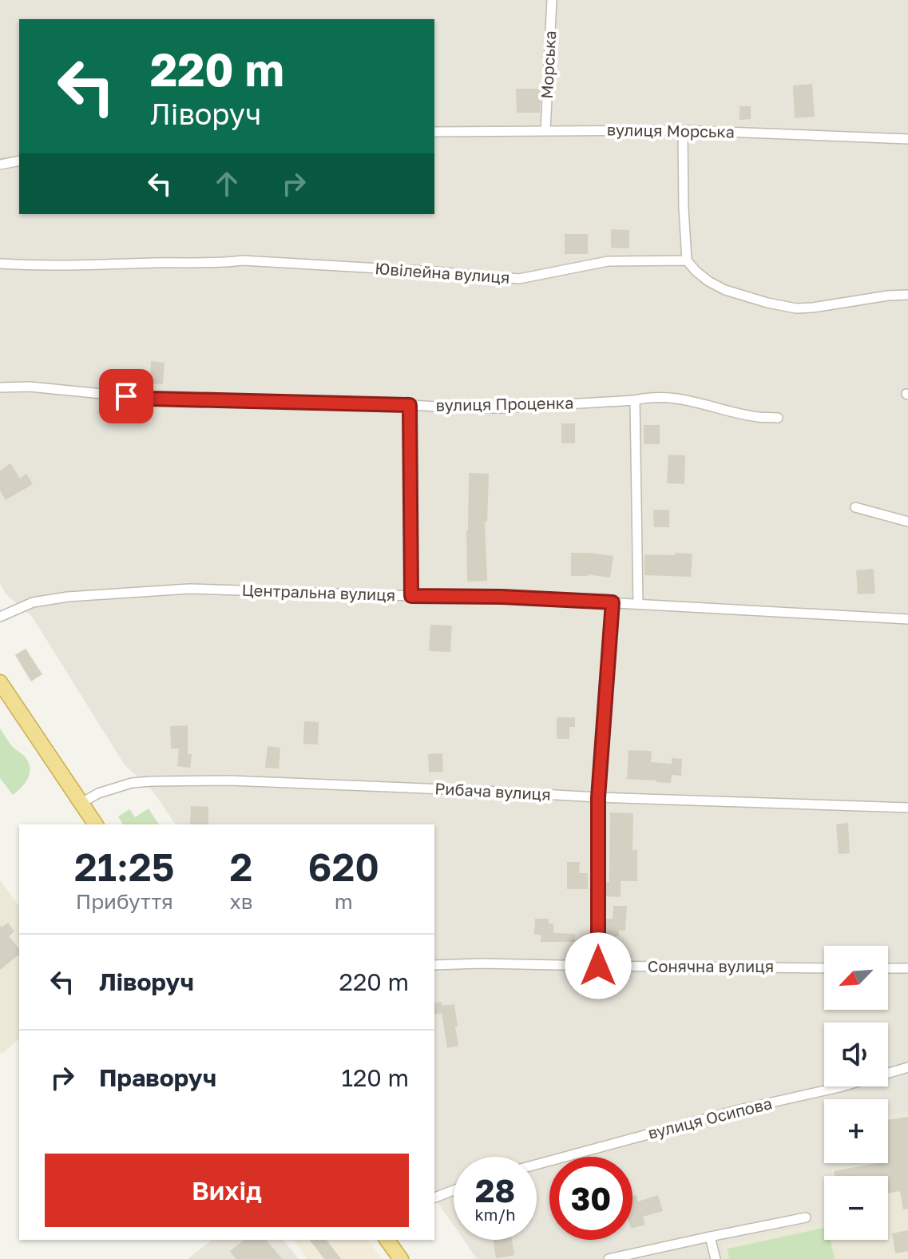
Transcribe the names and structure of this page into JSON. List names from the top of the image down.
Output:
{
  "streets": {
    "street": [
      "Морська",
      "вулиця Морська",
      "Ювілейна вулиця",
      "вулиця Проценка",
      "Центральна вулиця",
      "Рибача вулиця",
      "Сонячна вулиця",
      "вулиця Осипова"
    ]
  },
  "crossings": [
    ["Морська", "вулиця Морська"]
  ],
  "north": "bottom left",
  "page": {
    "turn": ["220 m", "Ліворуч"],
    "eta": [
      "21:25",
      "Прибуття",
      "2",
      "хв",
      "620",
      "m"
    ],
    "list": [
      {
        "name": "Ліворуч",
        "value": "220 m"
      },
      {
        "name": "Праворуч",
        "value": "120 m"
      }
    ],
    "map_buttons": ["+", "−"],
    "buttons": "Вихід",
    "speed": "28 km/h",
    "limit": "30"
  }
}
